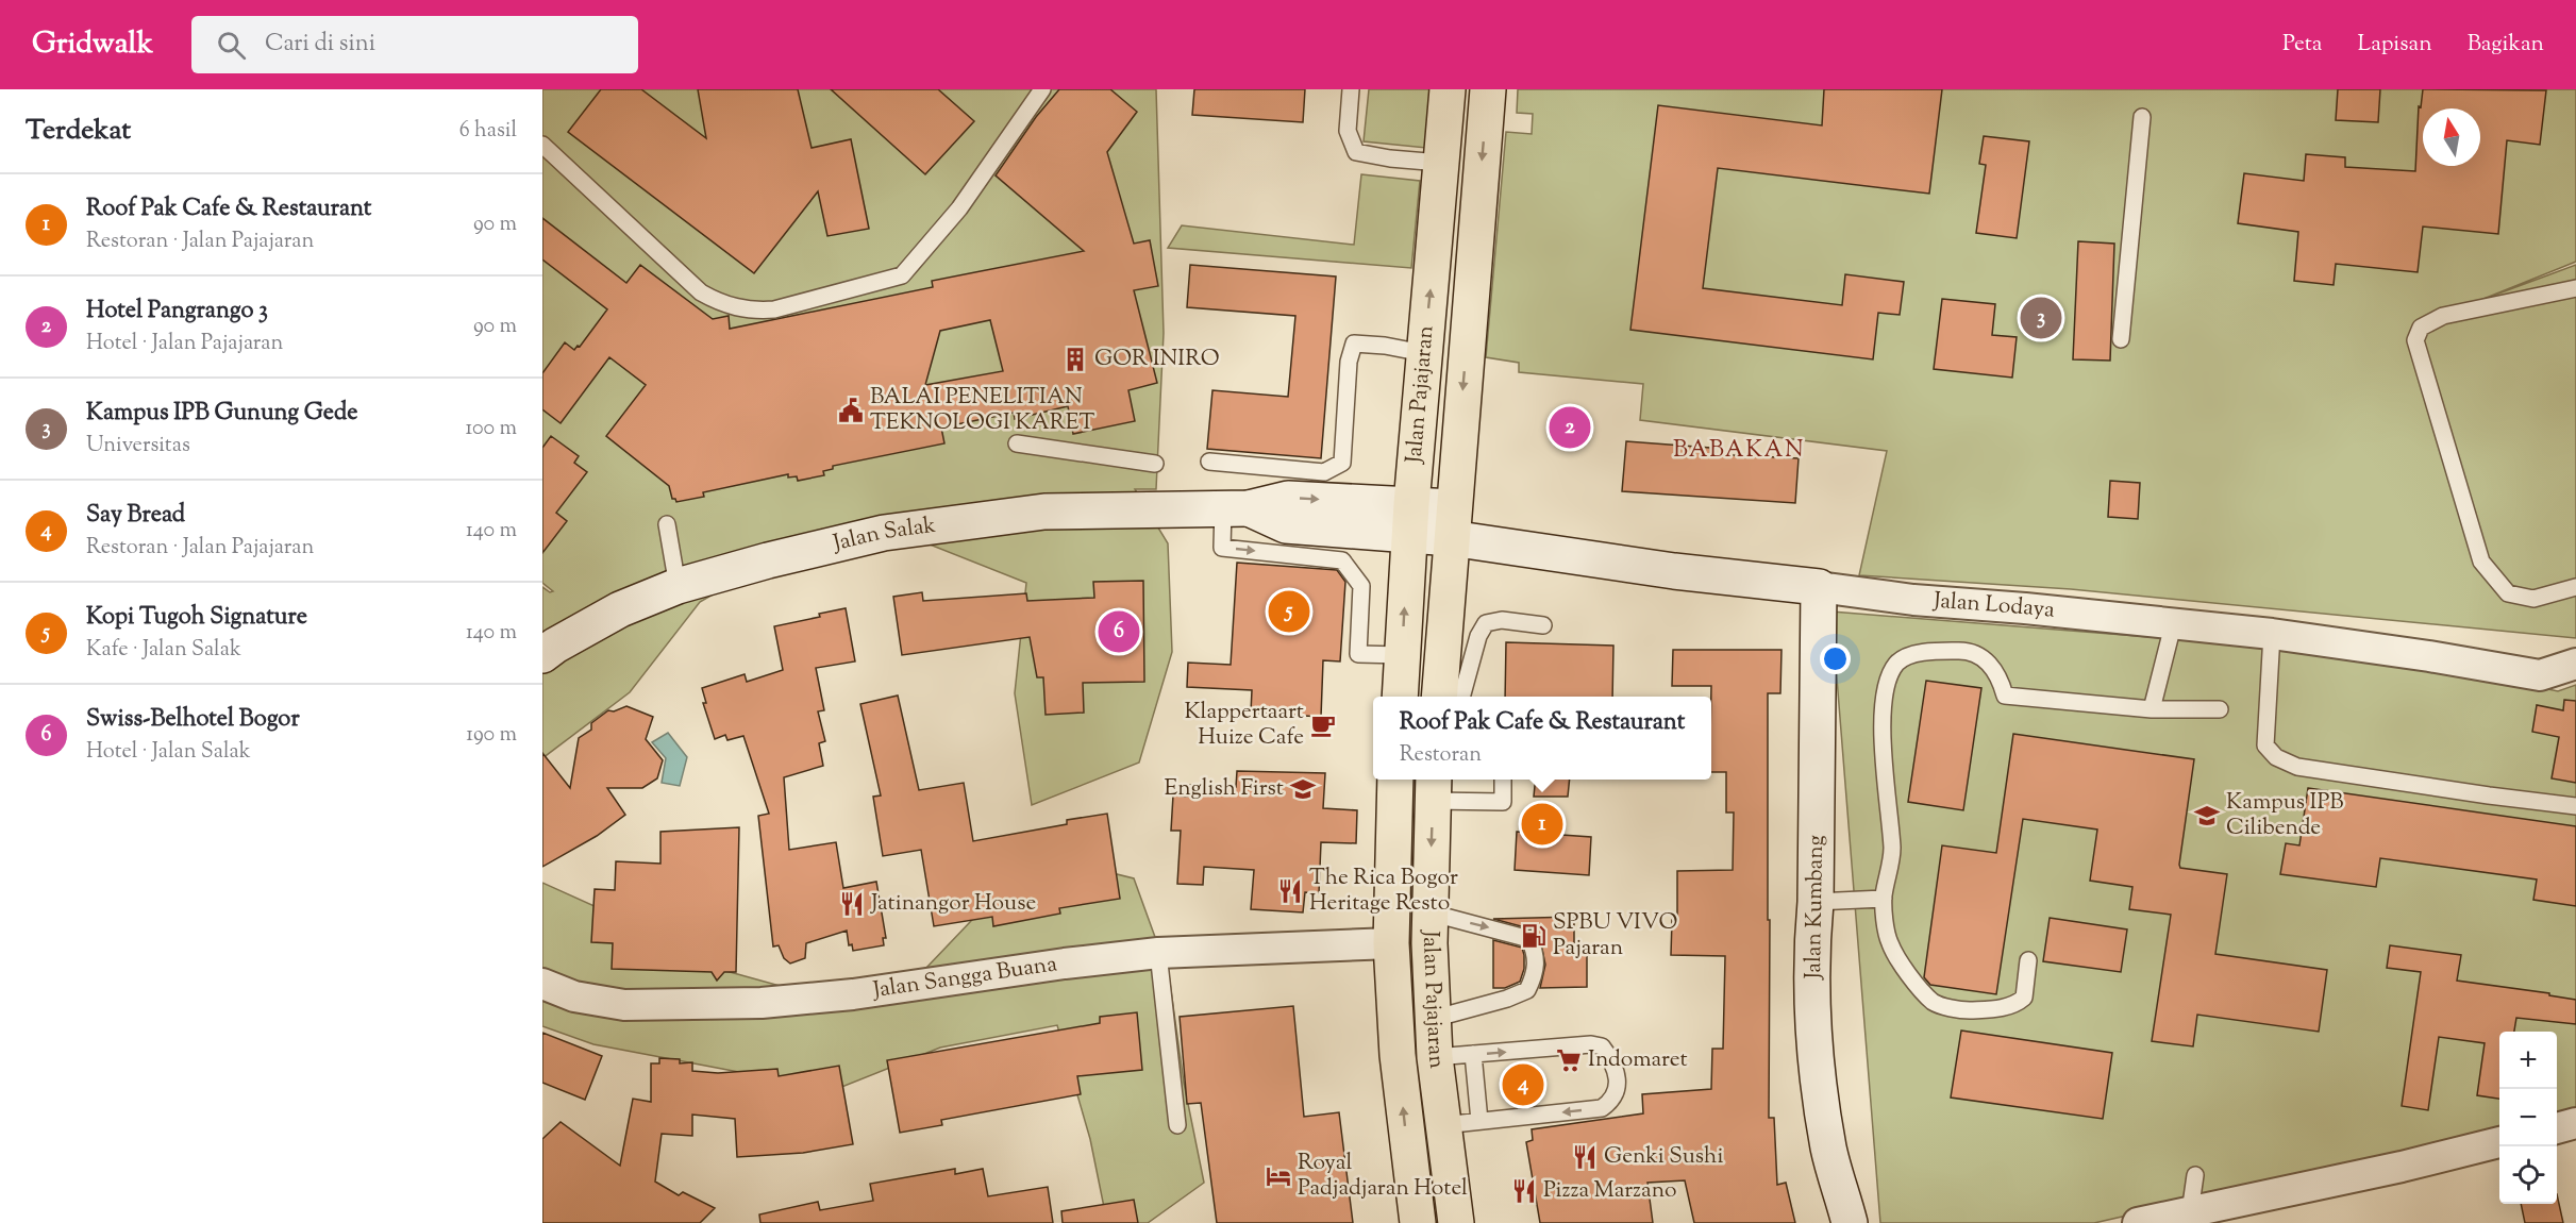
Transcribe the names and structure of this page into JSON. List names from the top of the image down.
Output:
{
  "streets": {
    "highway": ["Jalan Pajajaran"],
    "street": [
      "Jalan Salak",
      "Jalan Lodaya",
      "Jalan Kumbang",
      "Jalan Sangga Buana"
    ]
  },
  "crossings": [
    ["Jalan Pajajaran", "Jalan Salak"],
    ["Jalan Pajajaran", "Jalan Lodaya"],
    ["Jalan Pajajaran", "Jalan Sangga Buana"],
    ["Jalan Salak", "Jalan Lodaya"],
    ["Jalan Lodaya", "Jalan Kumbang"]
  ],
  "districts": ["BABAKAN"],
  "places": {
    "building": ["GOR INIRO"],
    "public building": ["BALAI PENELITIAN TEKNOLOGI KARET"],
    "cafe": ["Klappertaart Huize Cafe"],
    "school or university": ["English First", "Kampus IPB Cilibende"],
    "restaurant": [
      "The Rica Bogor Heritage Resto",
      "Jatinangor House",
      "Genki Sushi",
      "Pizza Marzano"
    ],
    "fuel station": ["SPBU VIVO Pajaran"],
    "supermarket": ["Indomaret"],
    "hotel": ["Royal Padjadjaran Hotel"]
  },
  "north": "top",
  "page": {
    "header": "Gridwalk",
    "search": "Cari di sini",
    "nav": ["Peta", "Lapisan", "Bagikan"],
    "heading": ["Terdekat", "6 hasil"],
    "list": [
      {
        "mark": "1",
        "name": "Roof Pak Cafe & Restaurant",
        "note": "Restoran · Jalan Pajajaran",
        "value": "90 m"
      },
      {
        "mark": "2",
        "name": "Hotel Pangrango 3",
        "note": "Hotel · Jalan Pajajaran",
        "value": "90 m"
      },
      {
        "mark": "3",
        "name": "Kampus IPB Gunung Gede",
        "note": "Universitas",
        "value": "100 m"
      },
      {
        "mark": "4",
        "name": "Say Bread",
        "note": "Restoran · Jalan Pajajaran",
        "value": "140 m"
      },
      {
        "mark": "5",
        "name": "Kopi Tugoh Signature",
        "note": "Kafe · Jalan Salak",
        "value": "140 m"
      },
      {
        "mark": "6",
        "name": "Swiss-Belhotel Bogor",
        "note": "Hotel · Jalan Salak",
        "value": "190 m"
      }
    ],
    "pins": [
      "3",
      "2",
      "5",
      "6",
      "1",
      "4"
    ],
    "popup": ["Roof Pak Cafe & Restaurant", "Restoran"],
    "map_buttons": ["+", "−"]
  }
}
